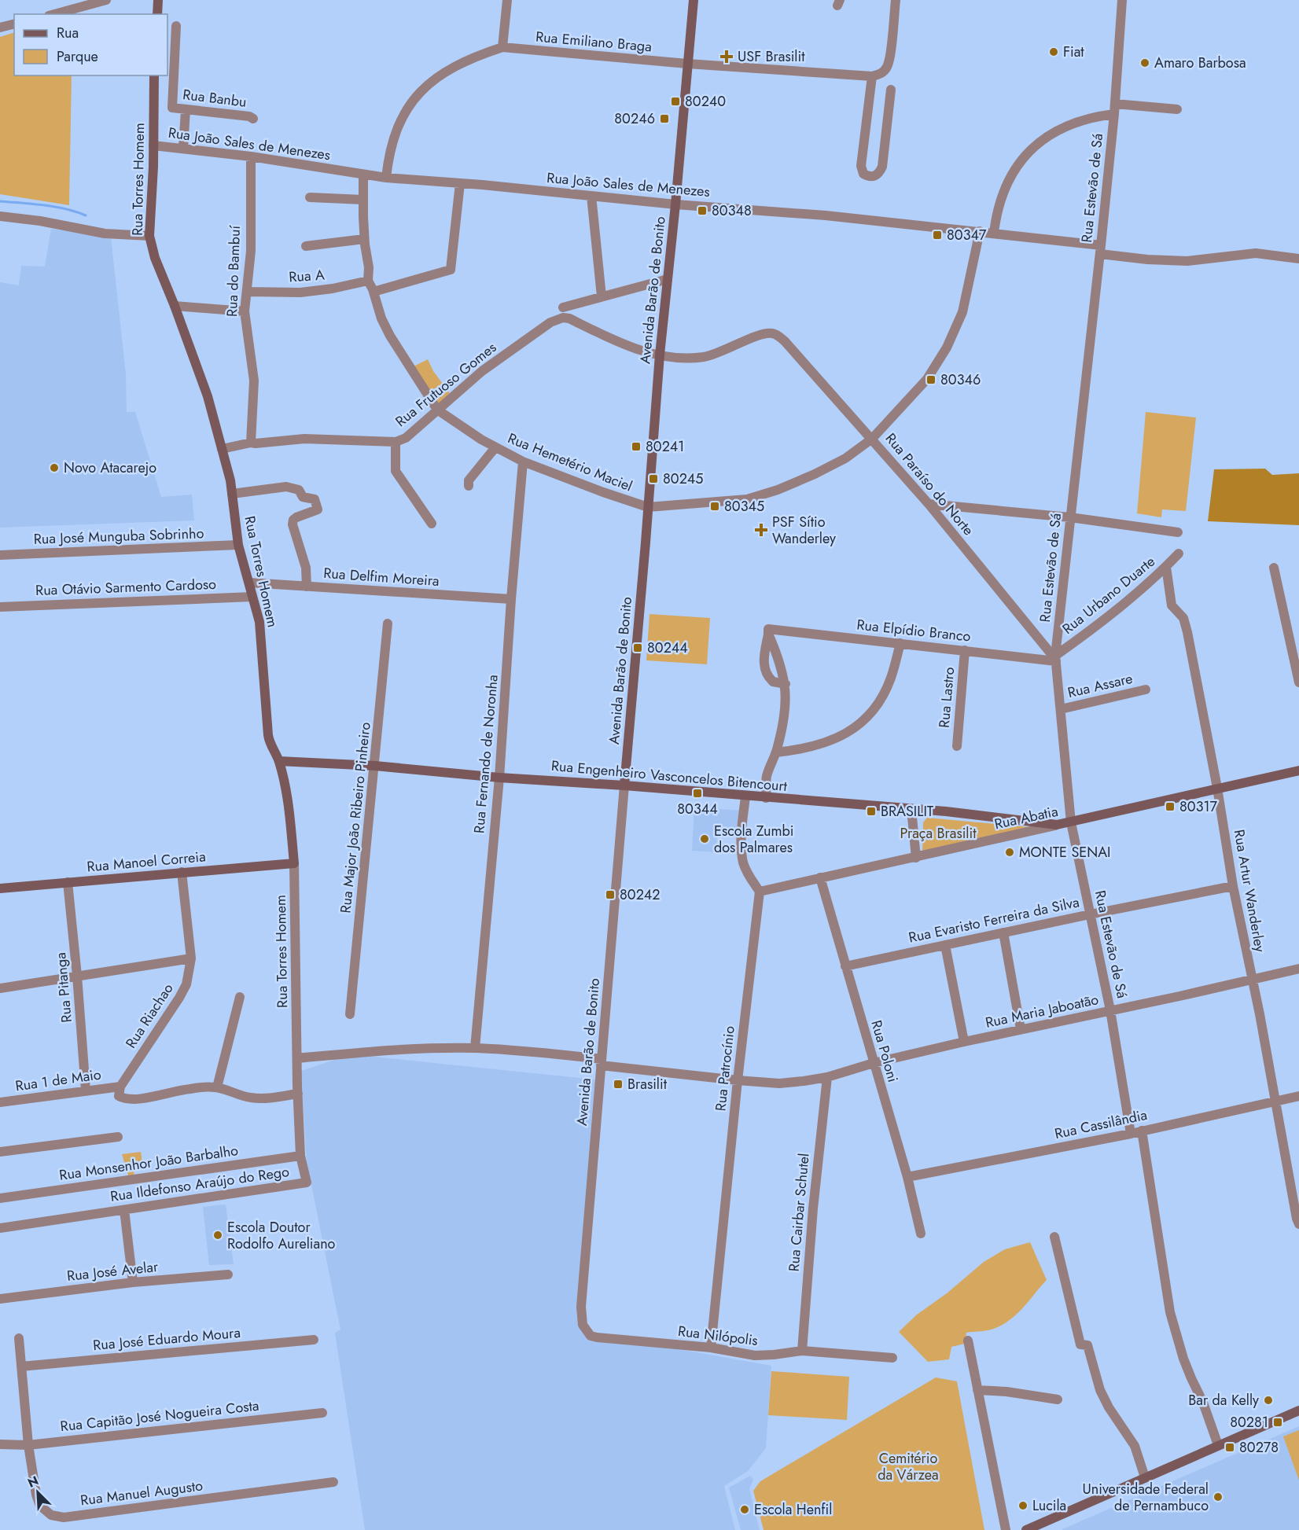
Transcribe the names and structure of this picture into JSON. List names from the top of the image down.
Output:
{
  "streets": {
    "street": [
      "Rua Emiliano Braga",
      "Rua Banbu",
      "Rua João Sales de Menezes",
      "Rua Torres Homem",
      "Rua Estevão de Sá",
      "Rua do Bambuí",
      "Rua A",
      "Avenida Barão de Bonito",
      "Rua Frutuoso Gomes",
      "Rua Hemetério Maciel",
      "Rua Paraíso do Norte",
      "Rua José Munguba Sobrinho",
      "Rua Delfim Moreira",
      "Rua Otávio Sarmento Cardoso",
      "Rua Urbano Duarte",
      "Rua Elpídio Branco",
      "Rua Assare",
      "Rua Lastro",
      "Rua Fernando de Noronha",
      "Rua Engenheiro Vasconcelos Bitencourt",
      "Rua Major João Ribeiro Pinheiro",
      "Rua Abatia",
      "Rua Manoel Correia",
      "Rua Artur Wanderley",
      "Rua Evaristo Ferreira da Silva",
      "Rua Pitanga",
      "Rua Maria Jaboatão",
      "Rua Riachao",
      "Rua Poloni",
      "Rua Patrocínio",
      "Rua 1 de Maio",
      "Rua Cassilândia",
      "Rua Monsenhor João Barbalho",
      "Rua Ildefonso Araújo do Rego",
      "Rua Cairbar Schutel",
      "Rua José Avelar",
      "Rua Nilópolis",
      "Rua José Eduardo Moura",
      "Rua Capitão José Nogueira Costa",
      "Rua Manuel Augusto"
    ]
  },
  "crossings": [
    ["Rua Emiliano Braga", "Rua João Sales de Menezes"],
    ["Rua Emiliano Braga", "Avenida Barão de Bonito"],
    ["Rua João Sales de Menezes", "Rua Torres Homem"],
    ["Rua João Sales de Menezes", "Rua Estevão de Sá"],
    ["Rua João Sales de Menezes", "Rua do Bambuí"],
    ["Rua João Sales de Menezes", "Avenida Barão de Bonito"],
    ["Rua João Sales de Menezes", "Rua Hemetério Maciel"],
    ["Rua Torres Homem", "Rua Frutuoso Gomes"],
    ["Rua Torres Homem", "Rua José Munguba Sobrinho"],
    ["Rua Torres Homem", "Rua Delfim Moreira"],
    ["Rua Torres Homem", "Rua Otávio Sarmento Cardoso"],
    ["Rua Torres Homem", "Rua Engenheiro Vasconcelos Bitencourt"],
    ["Rua Torres Homem", "Rua Manoel Correia"],
    ["Rua Torres Homem", "Rua Maria Jaboatão"],
    ["Rua Torres Homem", "Rua Ildefonso Araújo do Rego"],
    ["Rua Estevão de Sá", "Rua Paraíso do Norte"],
    ["Rua Estevão de Sá", "Rua Urbano Duarte"],
    ["Rua Estevão de Sá", "Rua Elpídio Branco"],
    ["Rua Estevão de Sá", "Rua Assare"],
    ["Rua Estevão de Sá", "Rua Abatia"],
    ["Rua Estevão de Sá", "Rua Evaristo Ferreira da Silva"],
    ["Rua Estevão de Sá", "Rua Maria Jaboatão"],
    ["Rua Estevão de Sá", "Rua Cassilândia"],
    ["Rua do Bambuí", "Rua A"],
    ["Rua do Bambuí", "Rua Frutuoso Gomes"],
    ["Rua A", "Rua Hemetério Maciel"],
    ["Avenida Barão de Bonito", "Rua Frutuoso Gomes"],
    ["Avenida Barão de Bonito", "Rua Hemetério Maciel"],
    ["Avenida Barão de Bonito", "Rua Paraíso do Norte"],
    ["Avenida Barão de Bonito", "Rua Engenheiro Vasconcelos Bitencourt"],
    ["Avenida Barão de Bonito", "Rua Maria Jaboatão"],
    ["Avenida Barão de Bonito", "Rua Nilópolis"],
    ["Rua Frutuoso Gomes", "Rua Hemetério Maciel"],
    ["Rua Frutuoso Gomes", "Rua Paraíso do Norte"],
    ["Rua Hemetério Maciel", "Rua Paraíso do Norte"],
    ["Rua Hemetério Maciel", "Rua Fernando de Noronha"],
    ["Rua Paraíso do Norte", "Rua Urbano Duarte"],
    ["Rua Paraíso do Norte", "Rua Elpídio Branco"],
    ["Rua Delfim Moreira", "Rua Fernando de Noronha"],
    ["Rua Urbano Duarte", "Rua Elpídio Branco"],
    ["Rua Urbano Duarte", "Rua Artur Wanderley"],
    ["Rua Elpídio Branco", "Rua Lastro"],
    ["Rua Fernando de Noronha", "Rua Engenheiro Vasconcelos Bitencourt"],
    ["Rua Fernando de Noronha", "Rua Maria Jaboatão"],
    ["Rua Engenheiro Vasconcelos Bitencourt", "Rua Major João Ribeiro Pinheiro"],
    ["Rua Engenheiro Vasconcelos Bitencourt", "Rua Abatia"],
    ["Rua Abatia", "Rua Artur Wanderley"],
    ["Rua Abatia", "Rua Poloni"],
    ["Rua Abatia", "Rua Patrocínio"],
    ["Rua Manoel Correia", "Rua Pitanga"],
    ["Rua Manoel Correia", "Rua Riachao"],
    ["Rua Artur Wanderley", "Rua Evaristo Ferreira da Silva"],
    ["Rua Artur Wanderley", "Rua Maria Jaboatão"],
    ["Rua Artur Wanderley", "Rua Cassilândia"],
    ["Rua Evaristo Ferreira da Silva", "Rua Poloni"],
    ["Rua Pitanga", "Rua 1 de Maio"],
    ["Rua Maria Jaboatão", "Rua Poloni"],
    ["Rua Maria Jaboatão", "Rua Patrocínio"],
    ["Rua Maria Jaboatão", "Rua Cairbar Schutel"],
    ["Rua Riachao", "Rua 1 de Maio"],
    ["Rua Poloni", "Rua Cassilândia"],
    ["Rua Patrocínio", "Rua Nilópolis"],
    ["Rua Monsenhor João Barbalho", "Rua Ildefonso Araújo do Rego"],
    ["Rua Cairbar Schutel", "Rua Nilópolis"],
    ["Rua José Eduardo Moura", "Rua Manuel Augusto"],
    ["Rua Capitão José Nogueira Costa", "Rua Manuel Augusto"]
  ],
  "parks": ["Praça Brasilit", "Cemitério da Várzea"],
  "places": {
    "other": [
      "Fiat",
      "Amaro Barbosa",
      "Novo Atacarejo",
      "Escola Zumbi dos Palmares",
      "MONTE SENAI",
      "Escola Doutor Rodolfo Aureliano",
      "Bar da Kelly",
      "Universidade Federal de Pernambuco",
      "Lucila",
      "Escola Henfil"
    ],
    "health": ["USF Brasilit", "PSF Sítio Wanderley"],
    "transit": [
      "80240",
      "80246",
      "80348",
      "80347",
      "80346",
      "80241",
      "80245",
      "80345",
      "80244",
      "80344",
      "80317",
      "BRASILIT",
      "80242",
      "Brasilit",
      "80281",
      "80278"
    ]
  },
  "legend": ["Rua", "Parque"],
  "north": "top left"
}
